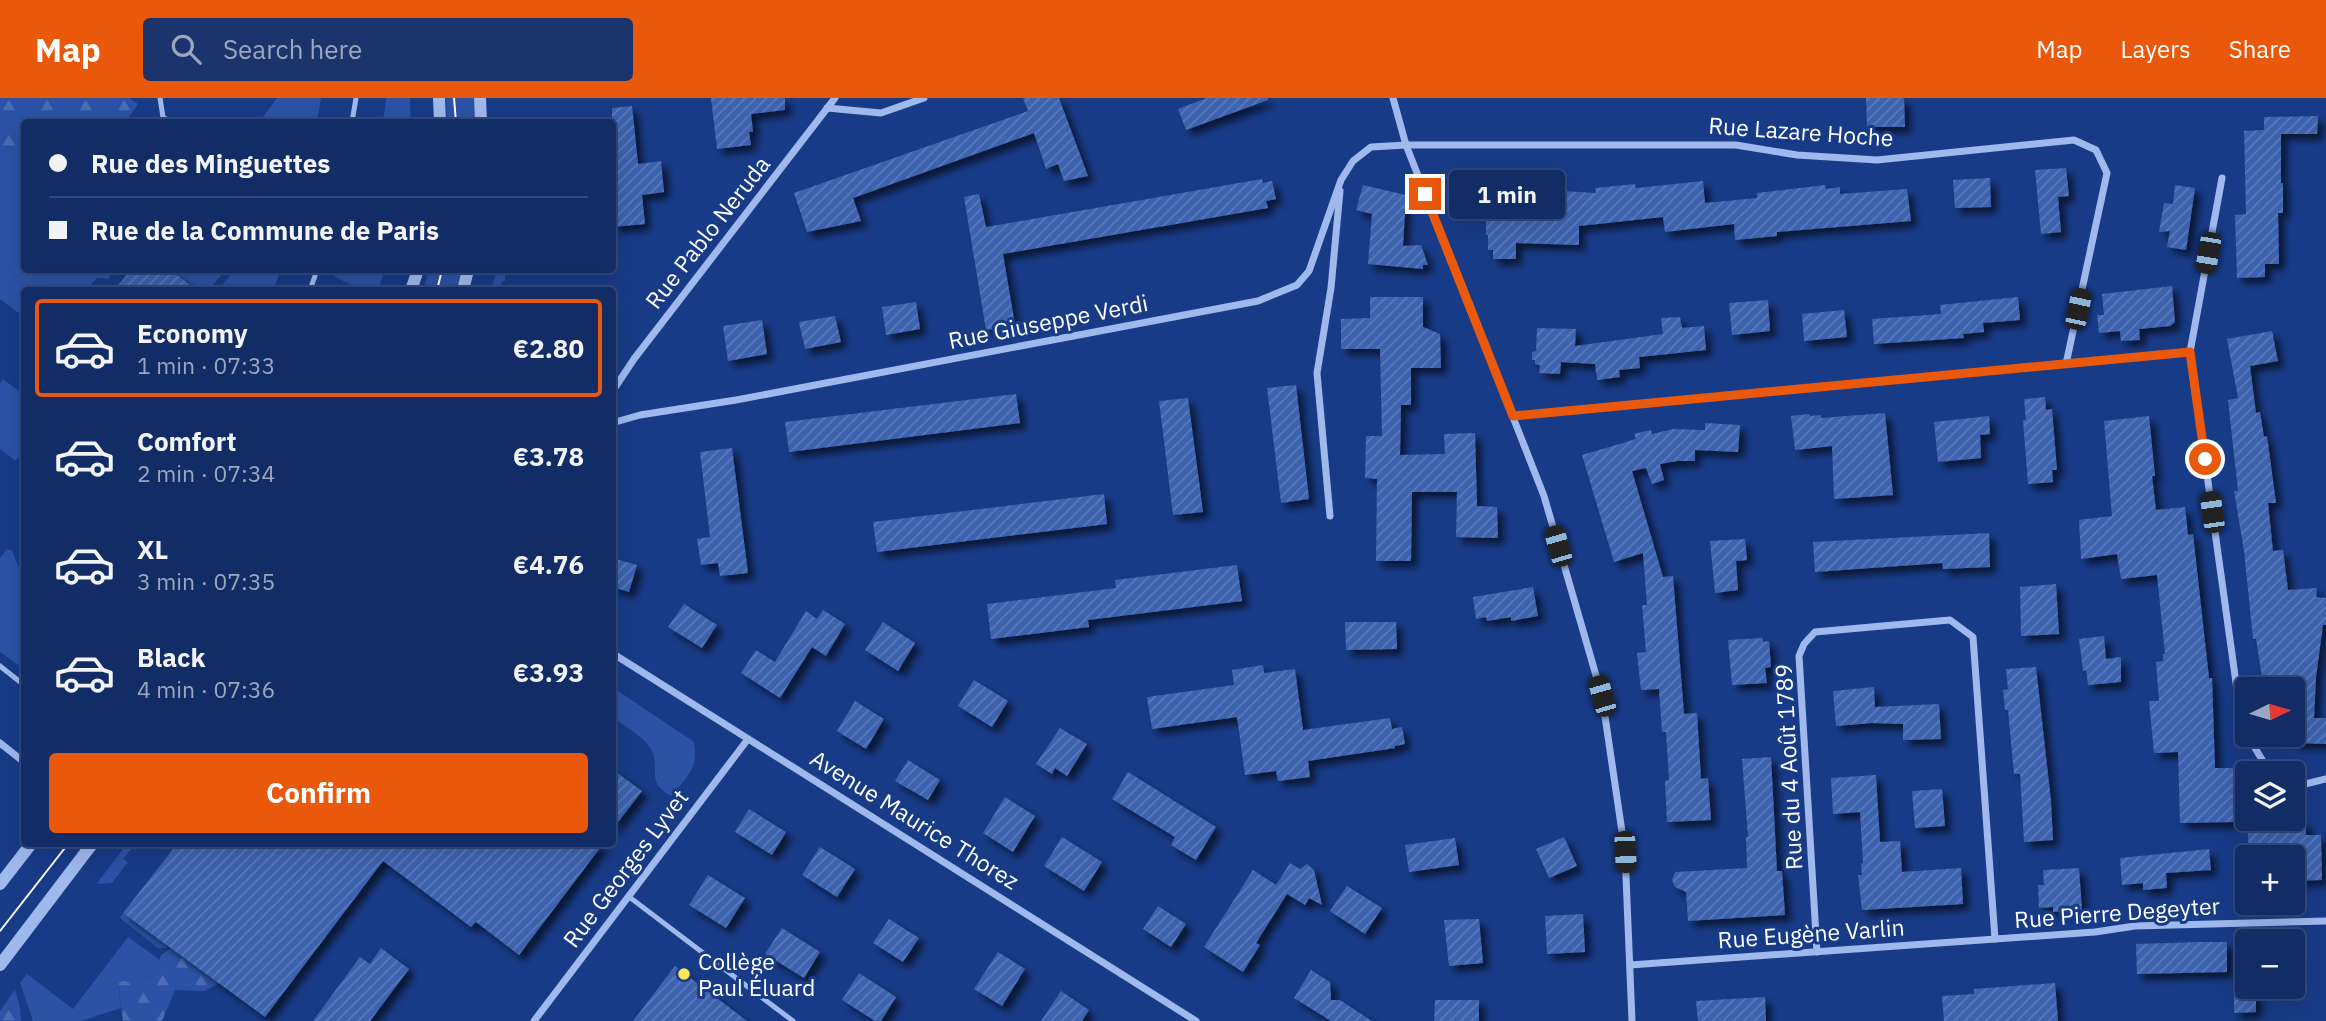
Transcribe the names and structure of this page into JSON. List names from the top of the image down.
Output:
{
  "streets": {
    "street": [
      "Rue Lazare Hoche",
      "Rue Pablo Neruda",
      "Rue Giuseppe Verdi",
      "Rue du 4 Août 1789",
      "Avenue Maurice Thorez",
      "Rue Georges Lyvet",
      "Rue Pierre Degeyter",
      "Rue Eugène Varlin"
    ]
  },
  "crossings": [
    ["Rue Lazare Hoche", "Rue Giuseppe Verdi"],
    ["Rue du 4 Août 1789", "Rue Pierre Degeyter"],
    ["Rue du 4 Août 1789", "Rue Eugène Varlin"],
    ["Avenue Maurice Thorez", "Rue Georges Lyvet"],
    ["Rue Pierre Degeyter", "Rue Eugène Varlin"]
  ],
  "places": ["Collège Paul Éluard"],
  "north": "right",
  "page": {
    "header": "Map",
    "search": "Search here",
    "nav": ["Map", "Layers", "Share"],
    "banner": ["Rue des Minguettes", "Rue de la Commune de Paris"],
    "bubble": "1 min",
    "list": [
      {
        "name": "Economy",
        "note": "1 min · 07:33",
        "value": "€2.80"
      },
      {
        "name": "Comfort",
        "note": "2 min · 07:34",
        "value": "€3.78"
      },
      {
        "name": "XL",
        "note": "3 min · 07:35",
        "value": "€4.76"
      },
      {
        "name": "Black",
        "note": "4 min · 07:36",
        "value": "€3.93"
      }
    ],
    "map_buttons": ["+", "−"],
    "buttons": "Confirm"
  }
}
